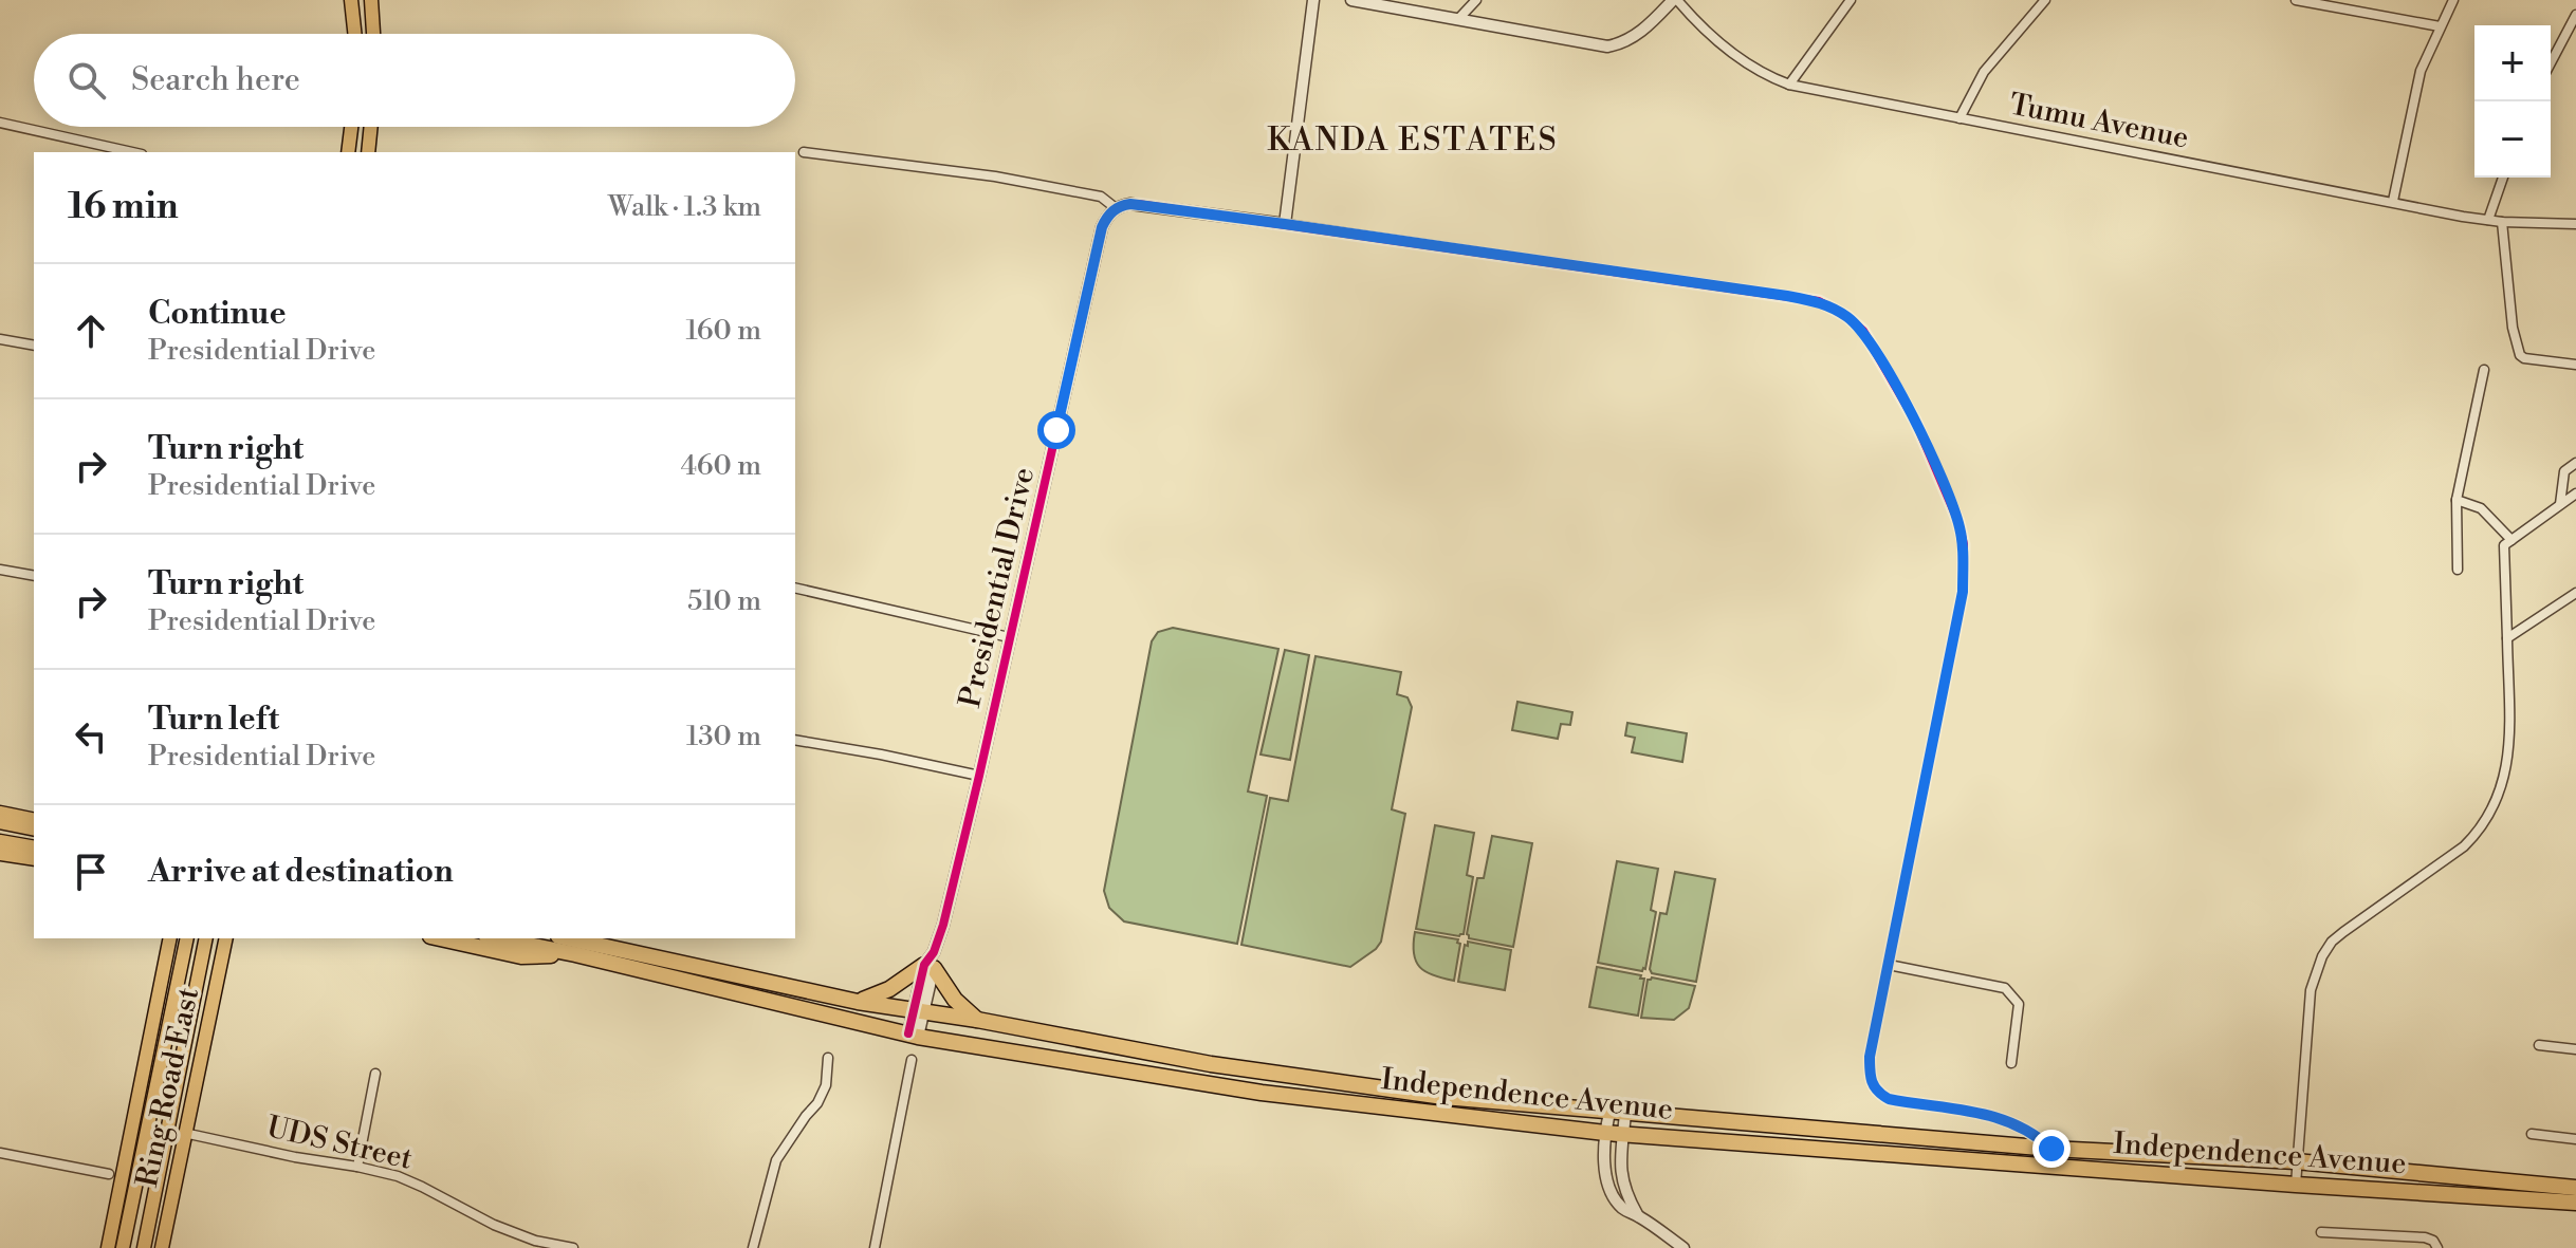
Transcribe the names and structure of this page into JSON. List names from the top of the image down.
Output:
{
  "streets": {
    "highway": ["Independence Avenue"],
    "main road": ["Ring Road East"],
    "street": ["Tumu Avenue", "Presidential Drive", "UDS Street"]
  },
  "crossings": [
    ["Presidential Drive", "Independence Avenue"],
    ["Ring Road East", "UDS Street"]
  ],
  "districts": ["KANDA ESTATES"],
  "page": {
    "map_buttons": ["+", "−"],
    "search": "Search here",
    "heading": ["16 min", "Walk · 1.3 km"],
    "list": [
      ["Continue", "Presidential Drive", "160 m"],
      ["Turn right", "Presidential Drive", "460 m"],
      ["Turn right", "Presidential Drive", "510 m"],
      ["Turn left", "Presidential Drive", "130 m"],
      "Arrive at destination"
    ]
  }
}
